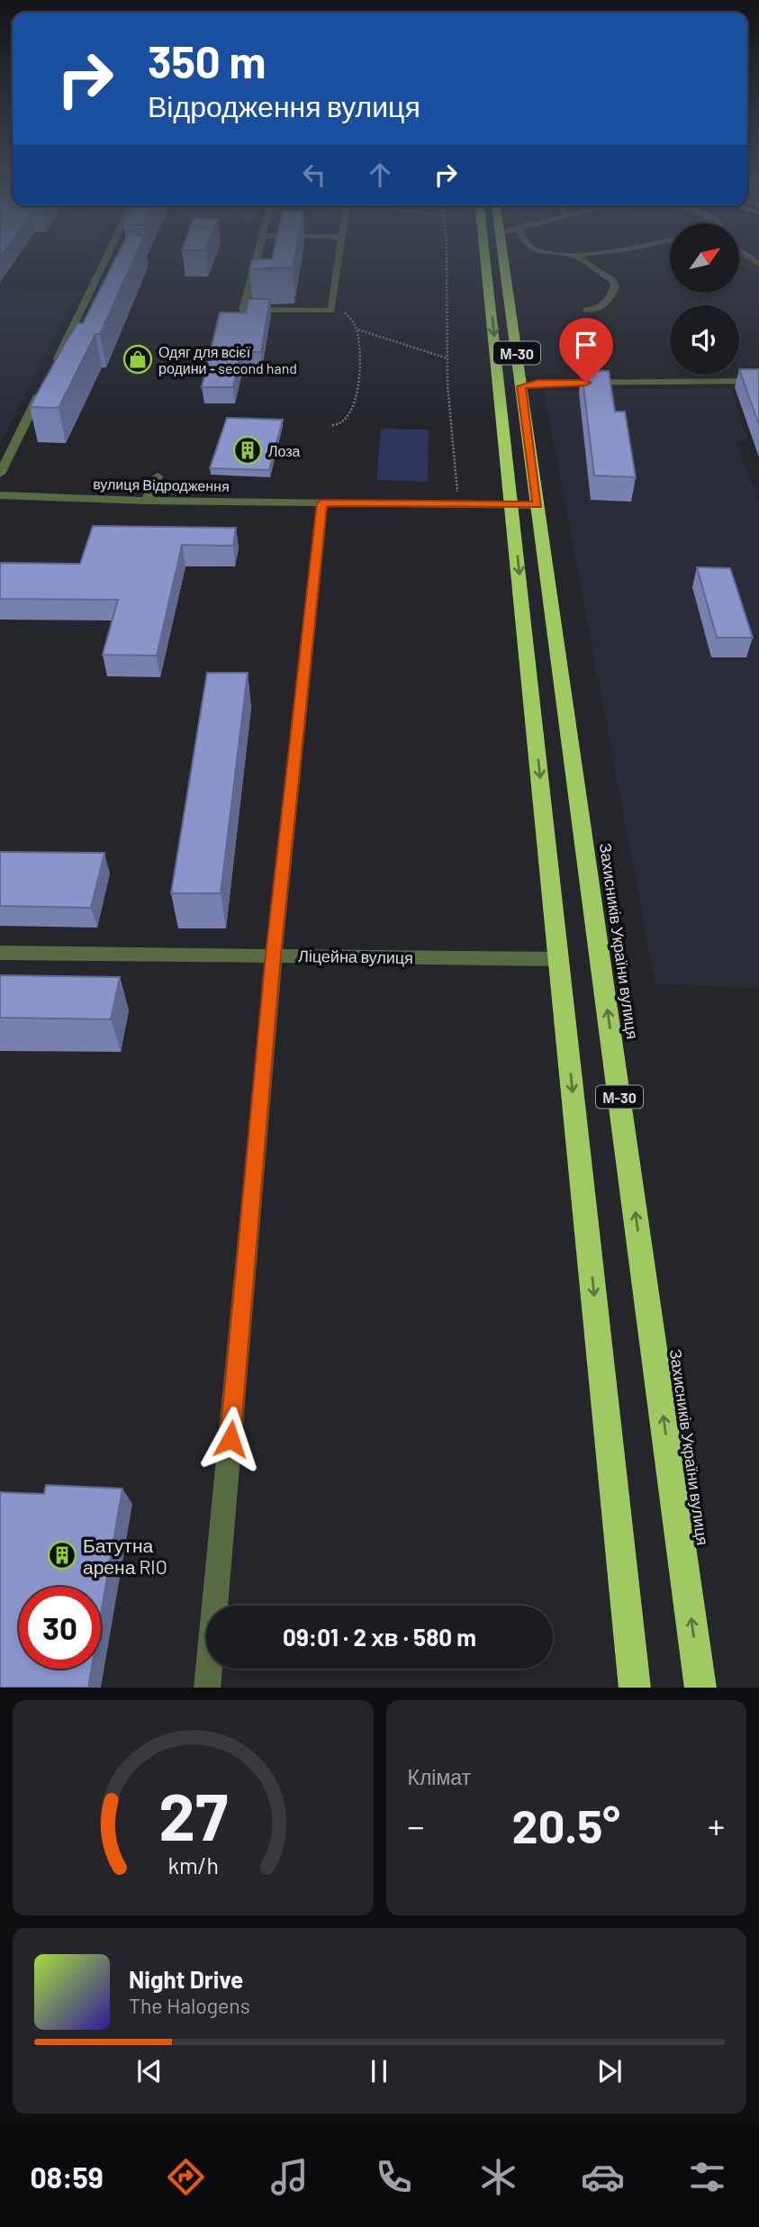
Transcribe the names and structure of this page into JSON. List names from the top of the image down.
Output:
{
  "streets": {
    "highway": ["М-30", "Захисників України вулиця"],
    "street": ["вулиця Відродження", "Ліцейна вулиця"]
  },
  "crossings": [
    ["М-30", "вулиця Відродження"],
    ["М-30", "Ліцейна вулиця"],
    ["вулиця Відродження", "Захисників України вулиця"]
  ],
  "places": {
    "shop": ["Одяг для всієї родини - second hand"],
    "building": ["Лоза", "Батутна арена RIO"]
  },
  "north": "top right",
  "page": {
    "turn": ["350 m", "Відродження вулиця"],
    "limit": "30",
    "trip": "09:01 · 2 хв · 580 m",
    "tile": "Клімат",
    "heat": ["−", "20.5°", "+"],
    "song": ["Night Drive", "The Halogens"],
    "tabs": "08:59",
    "gauge": ["27", "km/h"]
  }
}
